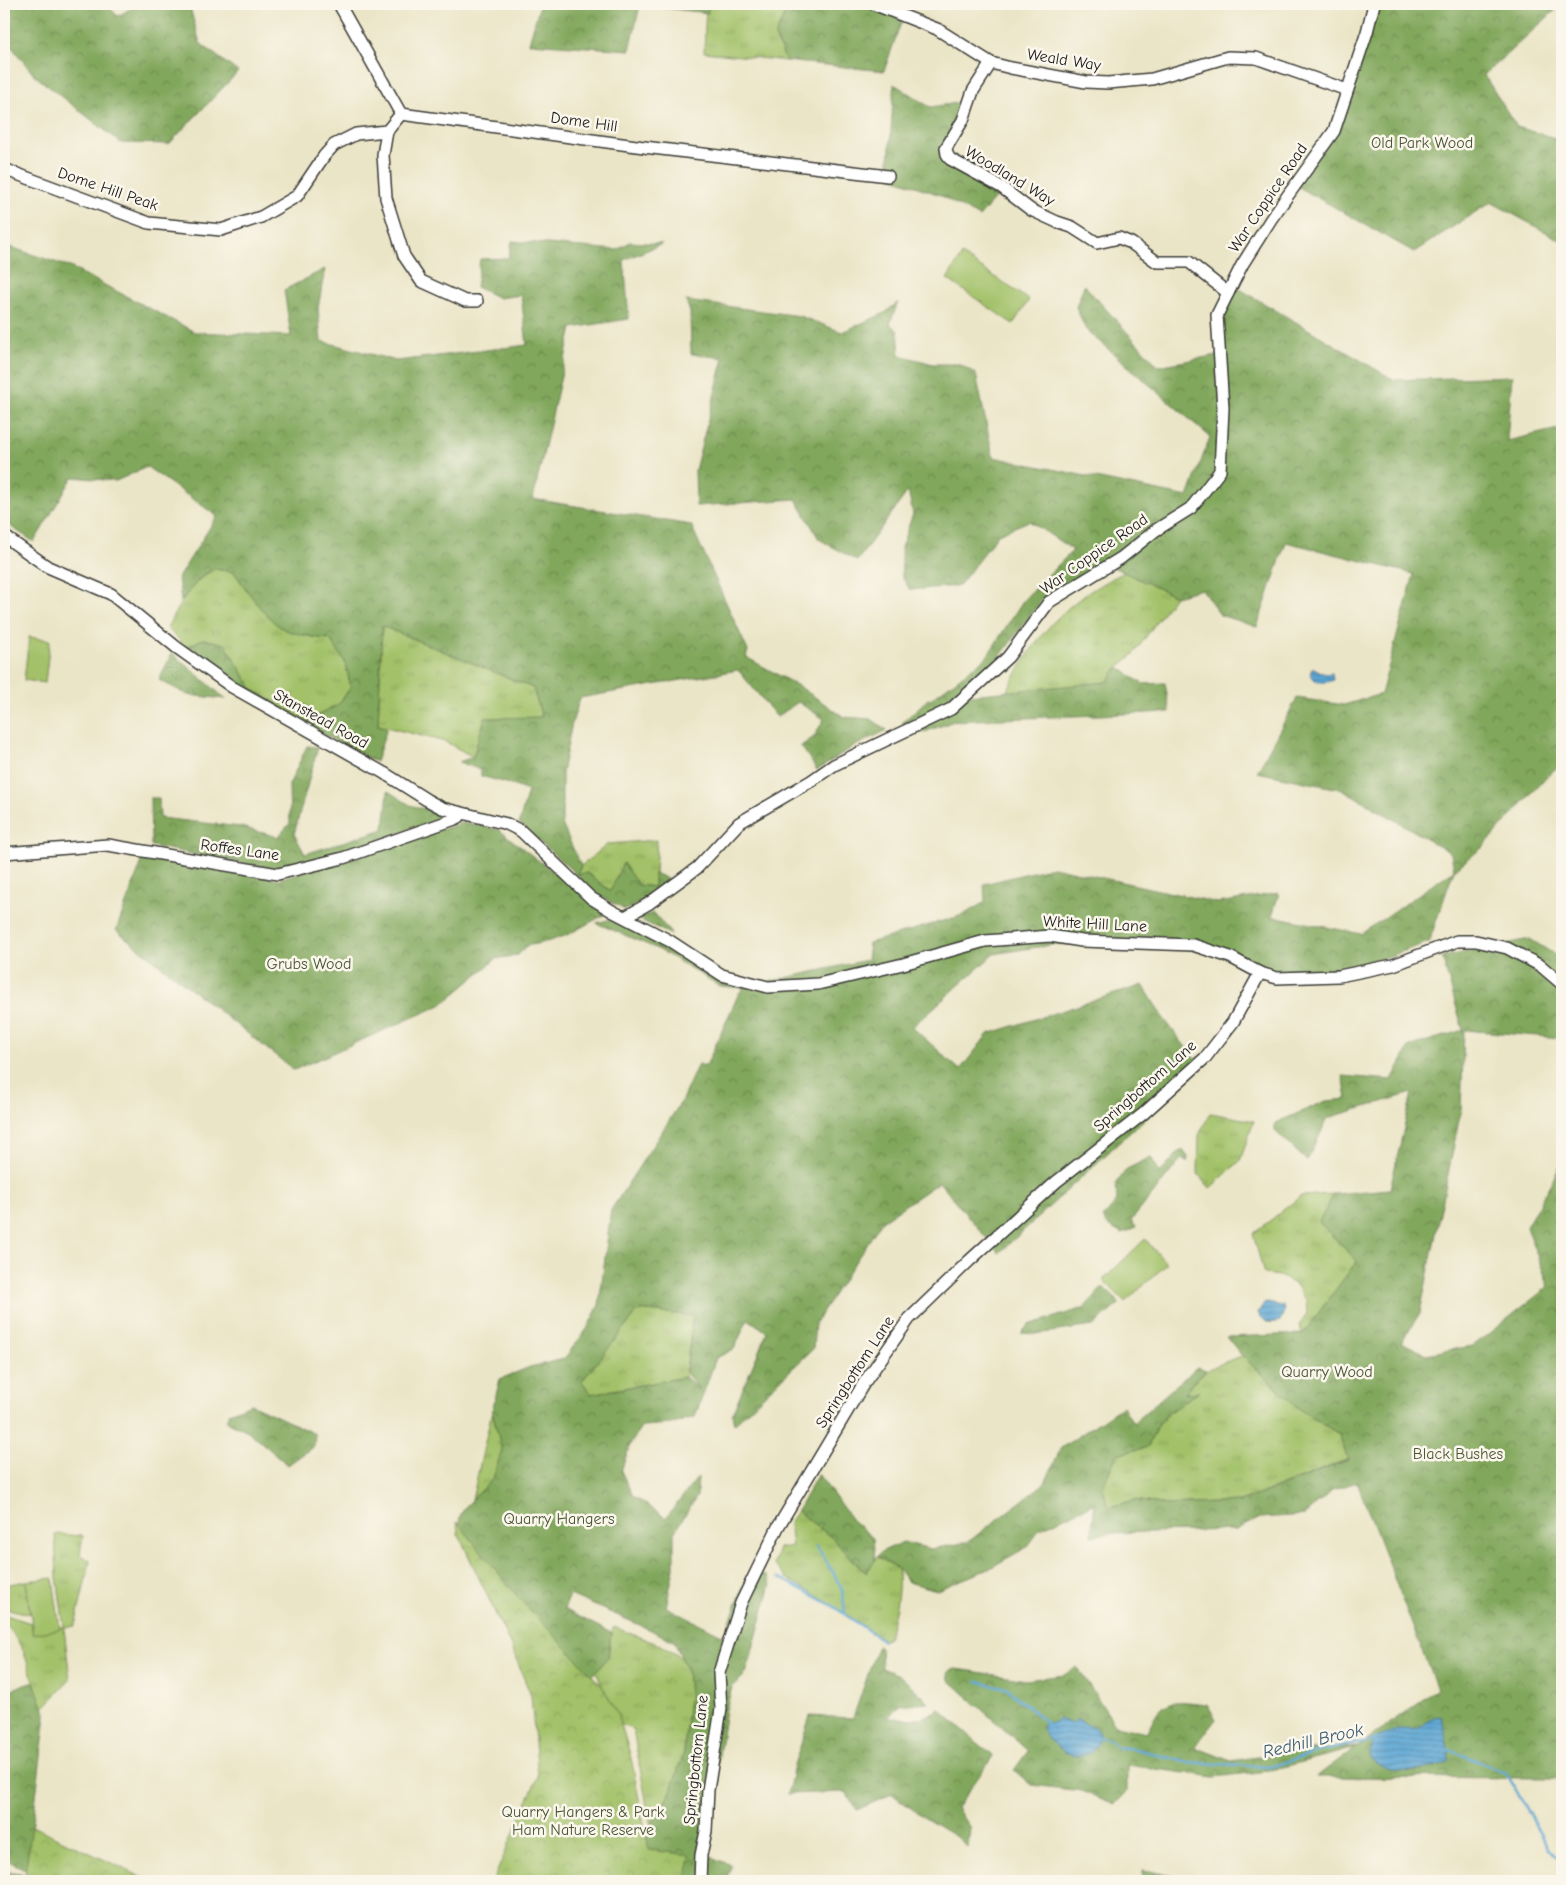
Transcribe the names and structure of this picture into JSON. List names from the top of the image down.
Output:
{
  "streets": {
    "street": [
      "Weald Way",
      "Dome Hill",
      "Woodland Way",
      "Dome Hill Peak",
      "War Coppice Road",
      "Stanstead Road",
      "Roffes Lane",
      "White Hill Lane",
      "Springbottom Lane"
    ]
  },
  "crossings": [
    ["Weald Way", "Woodland Way"],
    ["Weald Way", "War Coppice Road"],
    ["Woodland Way", "War Coppice Road"],
    ["War Coppice Road", "Stanstead Road"],
    ["War Coppice Road", "White Hill Lane"],
    ["Stanstead Road", "Roffes Lane"],
    ["Stanstead Road", "White Hill Lane"],
    ["White Hill Lane", "Springbottom Lane"]
  ],
  "water": ["Redhill Brook"],
  "parks": [
    "Old Park Wood",
    "Grubs Wood",
    "Quarry Wood",
    "Black Bushes",
    "Quarry Hangers",
    "Quarry Hangers & Park Ham Nature Reserve"
  ]
}
